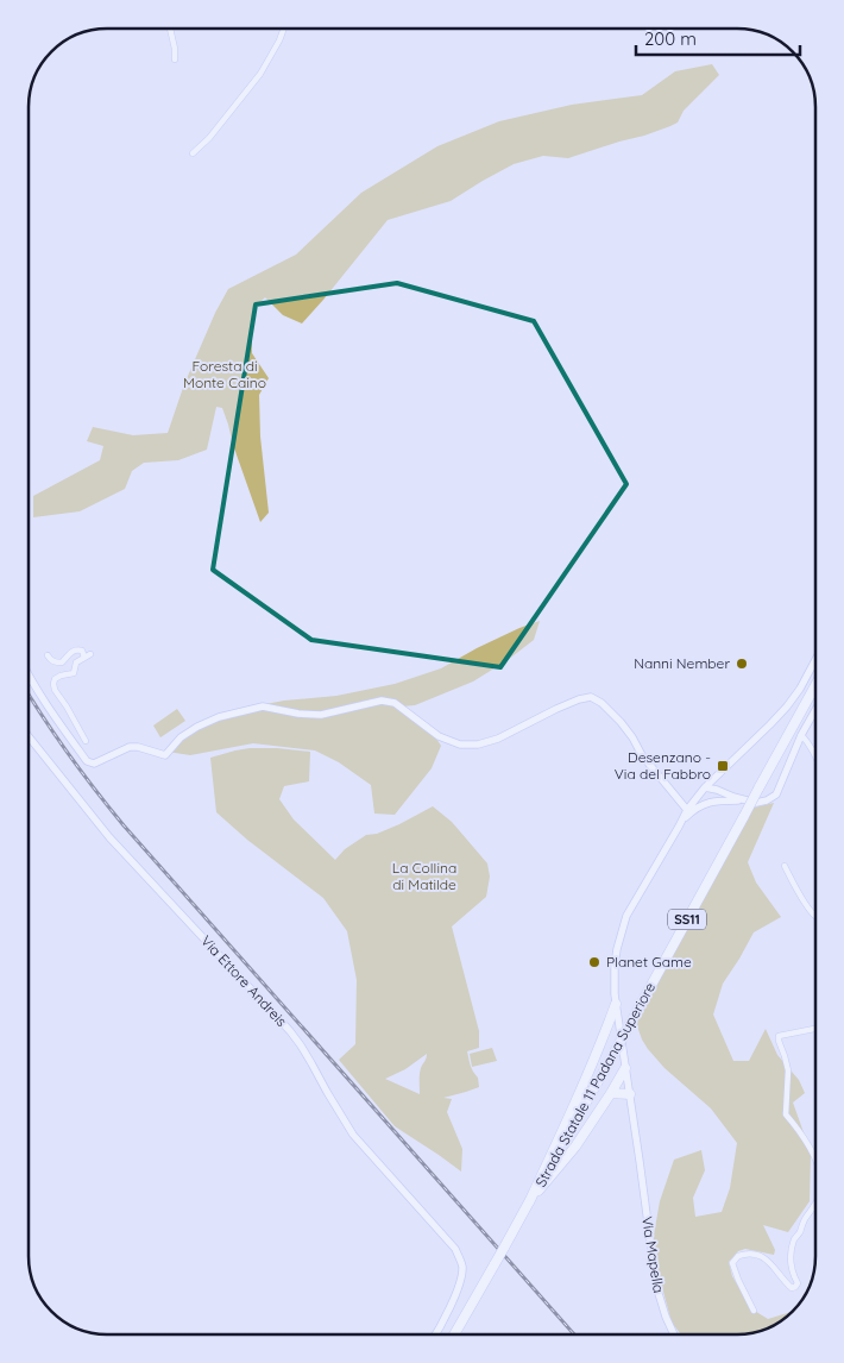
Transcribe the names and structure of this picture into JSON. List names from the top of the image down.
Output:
{
  "streets": {
    "highway": ["SS11", "Strada Statale 11 Padana Superiore"],
    "street": ["Via Ettore Andreis", "Via Mapella"]
  },
  "parks": ["Foresta di Monte Caino", "La Collina di Matilde"],
  "places": {
    "other": ["Nanni Nember", "Planet Game"],
    "transit": ["Desenzano - Via del Fabbro"]
  },
  "scale_bar": "200 m"
}
